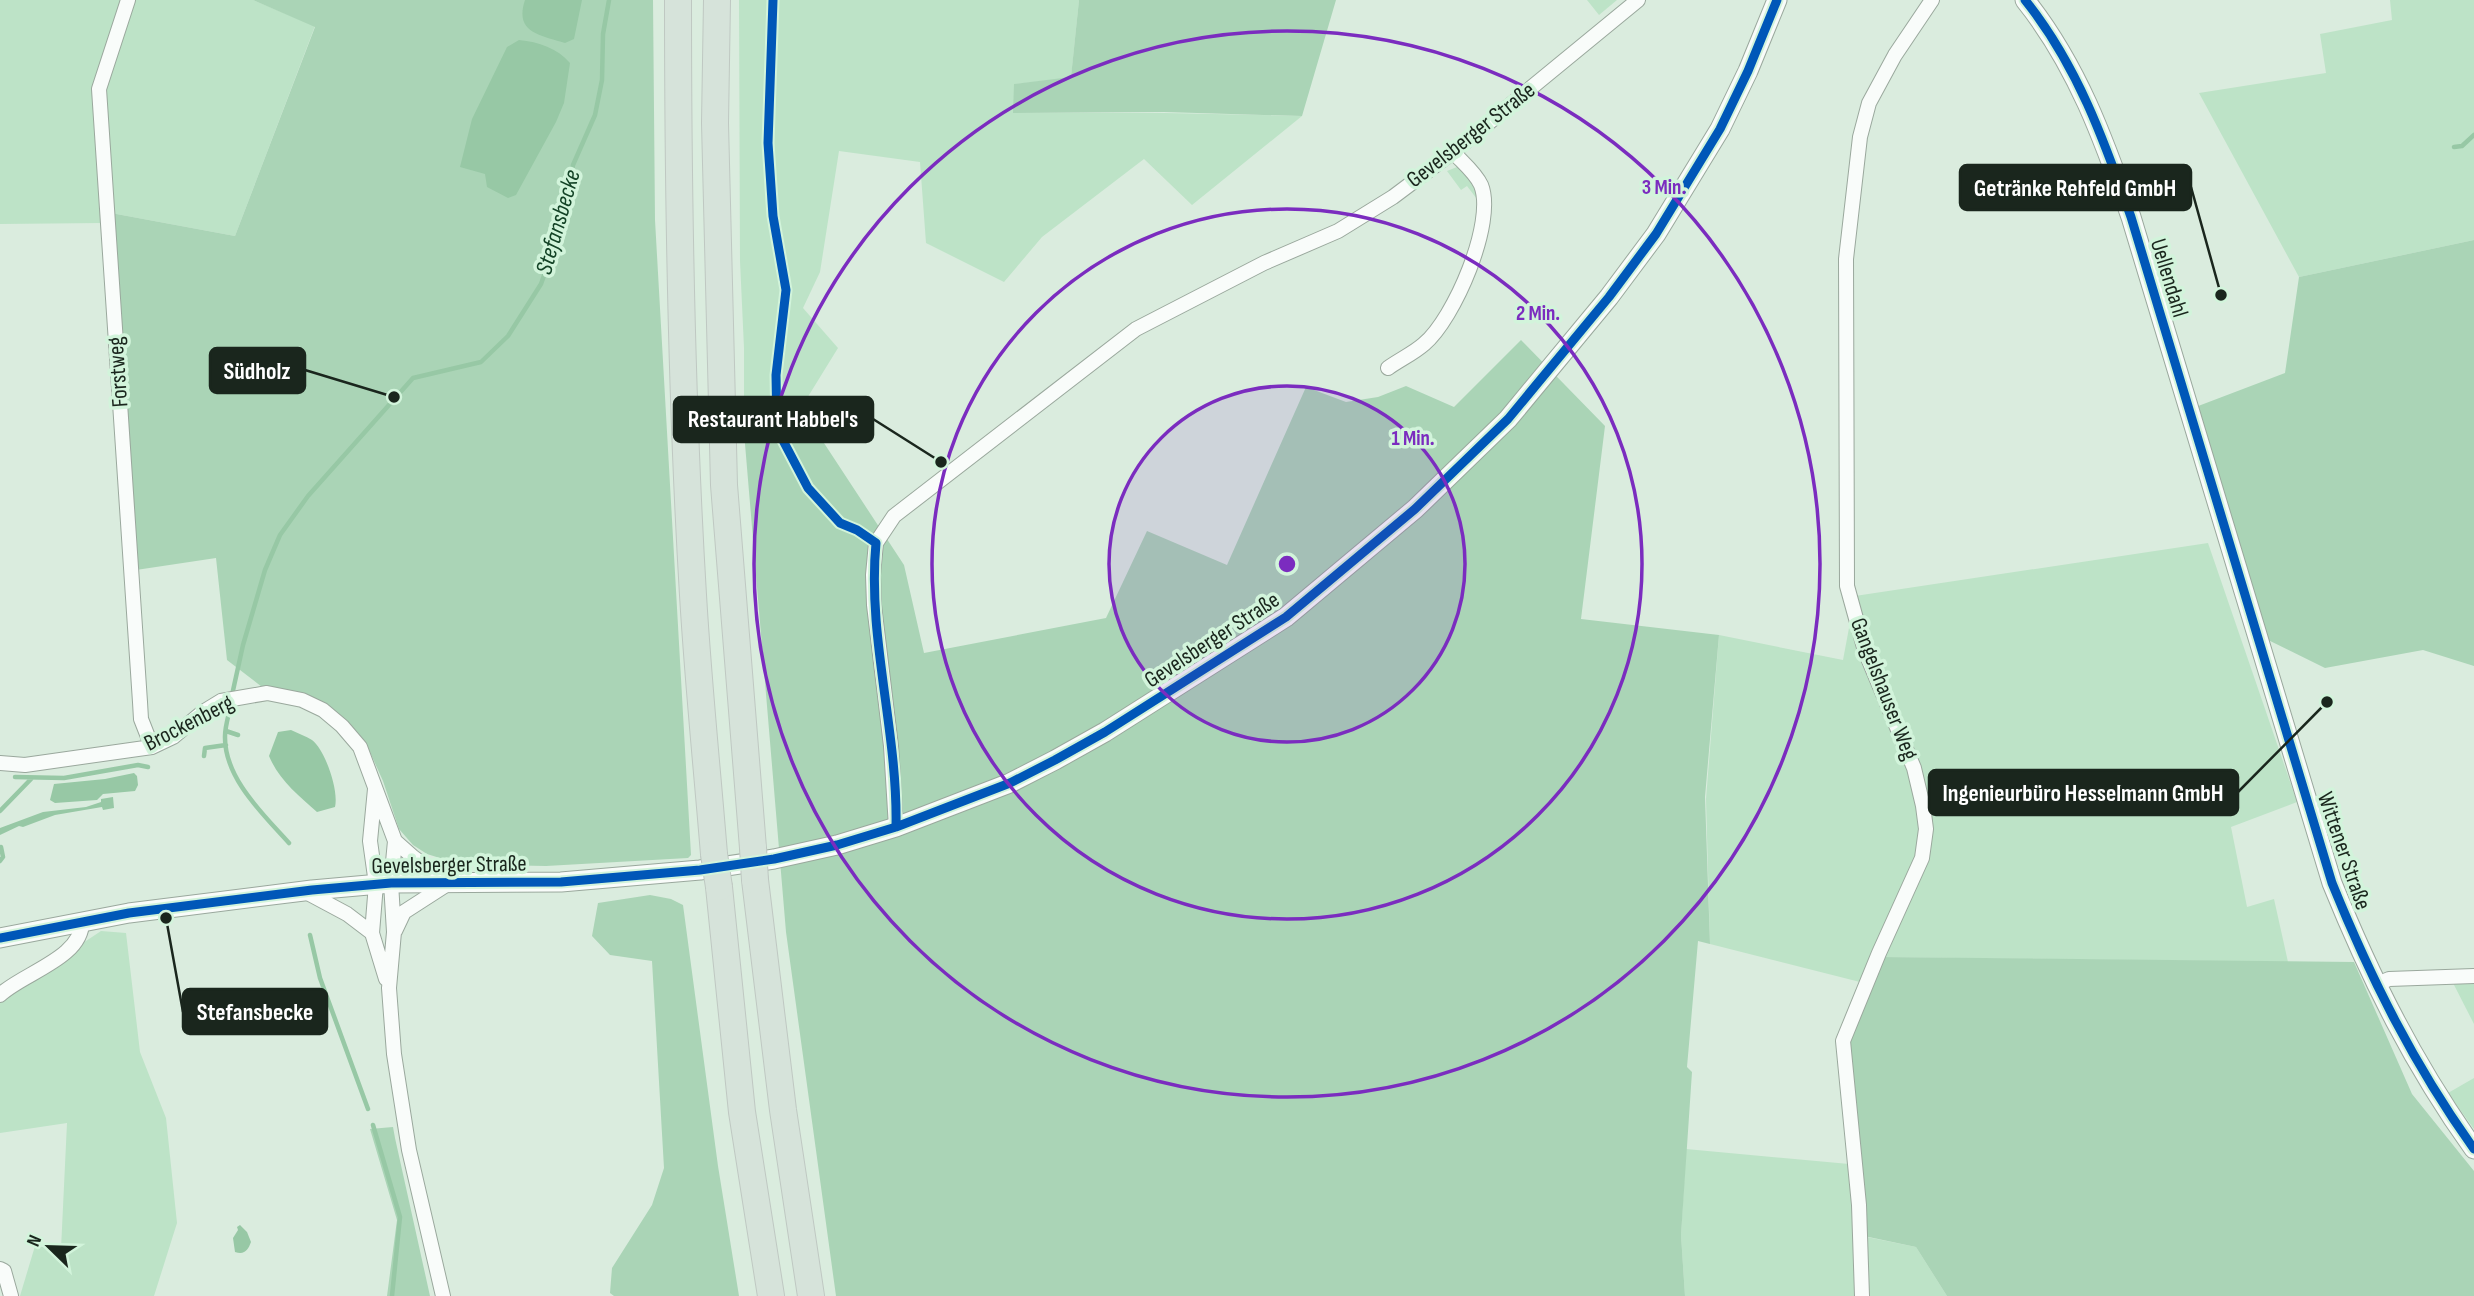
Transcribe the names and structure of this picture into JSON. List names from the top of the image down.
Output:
{
  "streets": {
    "main road": ["Gevelsberger Straße", "Uellendahl", "Wittener Straße"],
    "street": ["Forstweg", "Gangelshauser Weg", "Brockenberg"]
  },
  "crossings": [
    ["Gevelsberger Straße", "Brockenberg"],
    ["Uellendahl", "Wittener Straße"],
    ["Forstweg", "Brockenberg"]
  ],
  "water": ["Stefansbecke"],
  "places": [
    "Getränke Rehfeld GmbH",
    "Südholz",
    "Restaurant Habbel's",
    "Ingenieurbüro Hesselmann GmbH",
    "Stefansbecke"
  ],
  "north": "top left",
  "rings": ["3 Min.", "2 Min.", "1 Min."]
}
